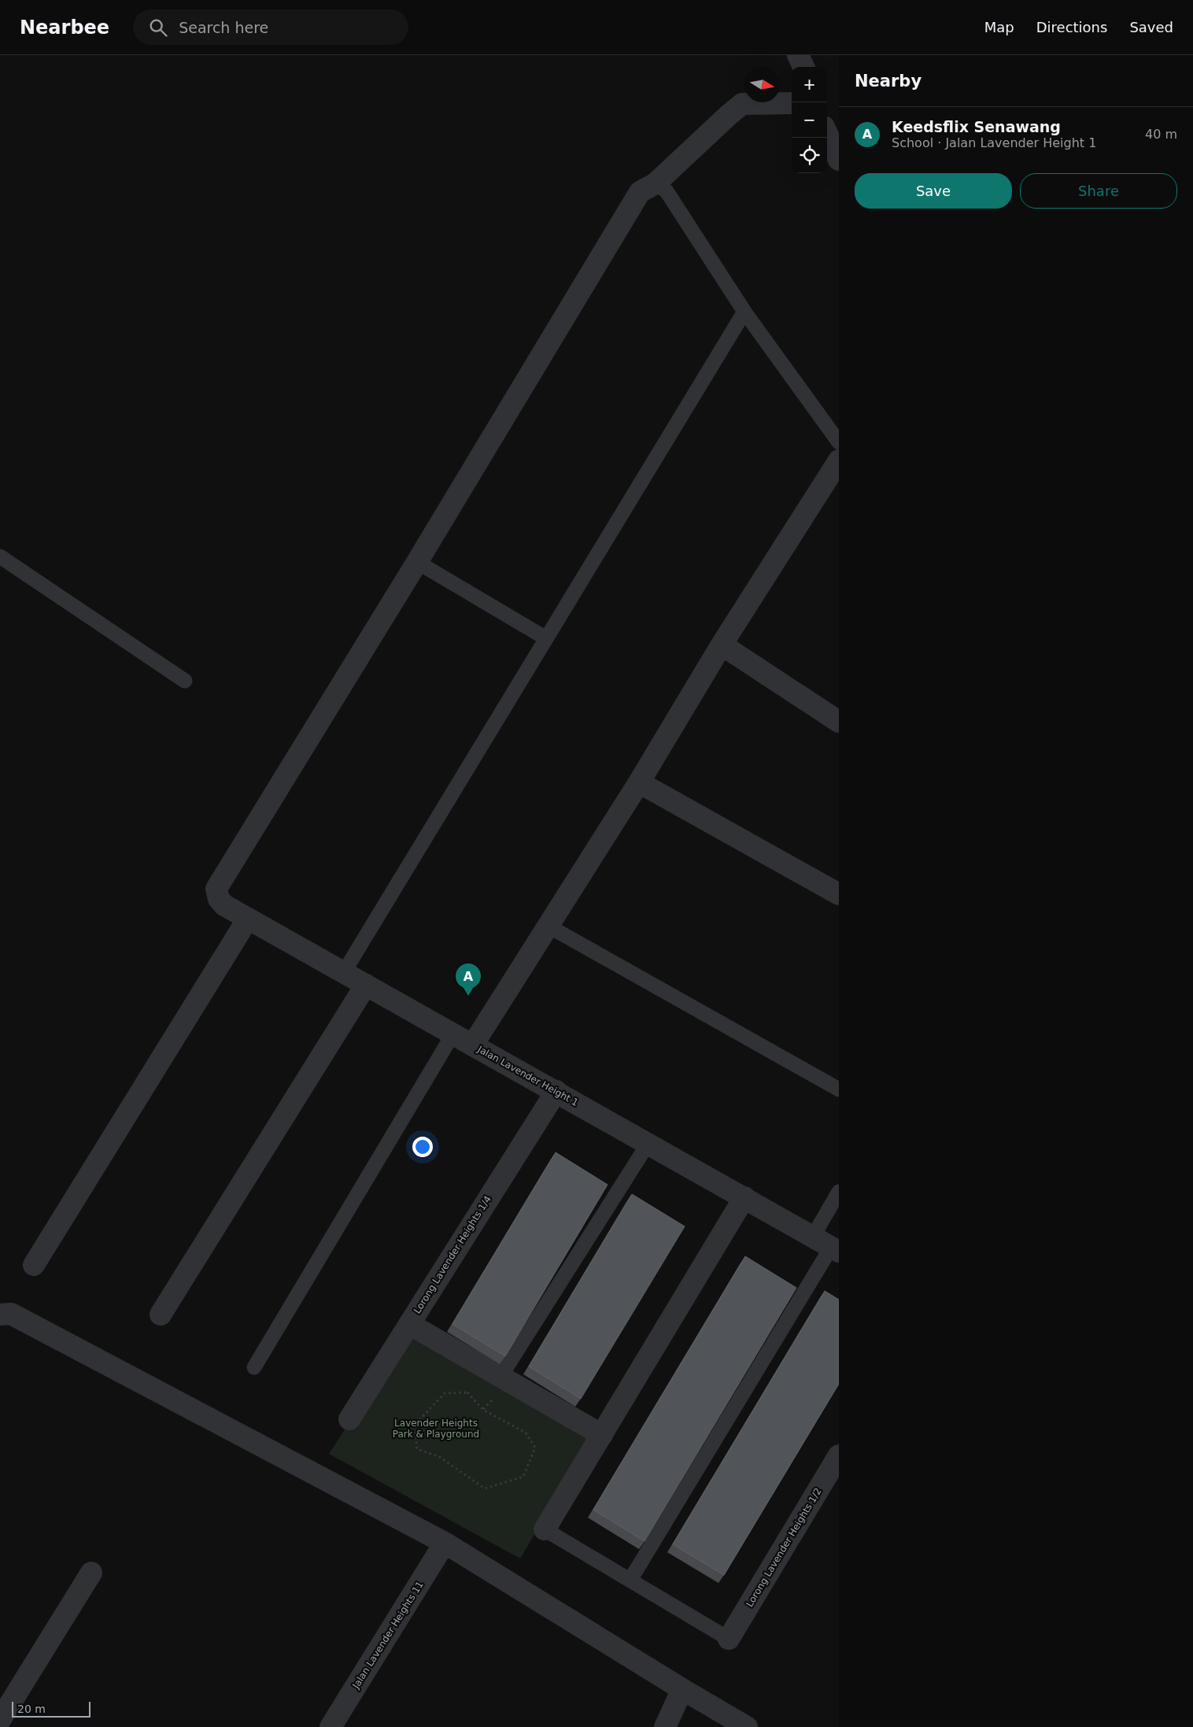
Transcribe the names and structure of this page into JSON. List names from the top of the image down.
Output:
{
  "streets": {
    "street": [
      "Jalan Lavender Height 1",
      "Lorong Lavender Heights 1/4",
      "Lorong Lavender Heights 1/2",
      "Jalan Lavender Heights 11"
    ]
  },
  "crossings": [
    ["Jalan Lavender Height 1", "Lorong Lavender Heights 1/4"]
  ],
  "parks": ["Lavender Heights Park & Playground"],
  "scale_bar": "20 m",
  "north": "right",
  "page": {
    "header": "Nearbee",
    "search": "Search here",
    "nav": ["Map", "Directions", "Saved"],
    "heading": "Nearby",
    "map_buttons": ["+", "−"],
    "list": [
      {
        "mark": "A",
        "name": "Keedsflix Senawang",
        "note": "School · Jalan Lavender Height 1",
        "value": "40 m"
      }
    ],
    "buttons": ["Save", "Share"],
    "pins": "A",
    "scale": "20 m"
  }
}
